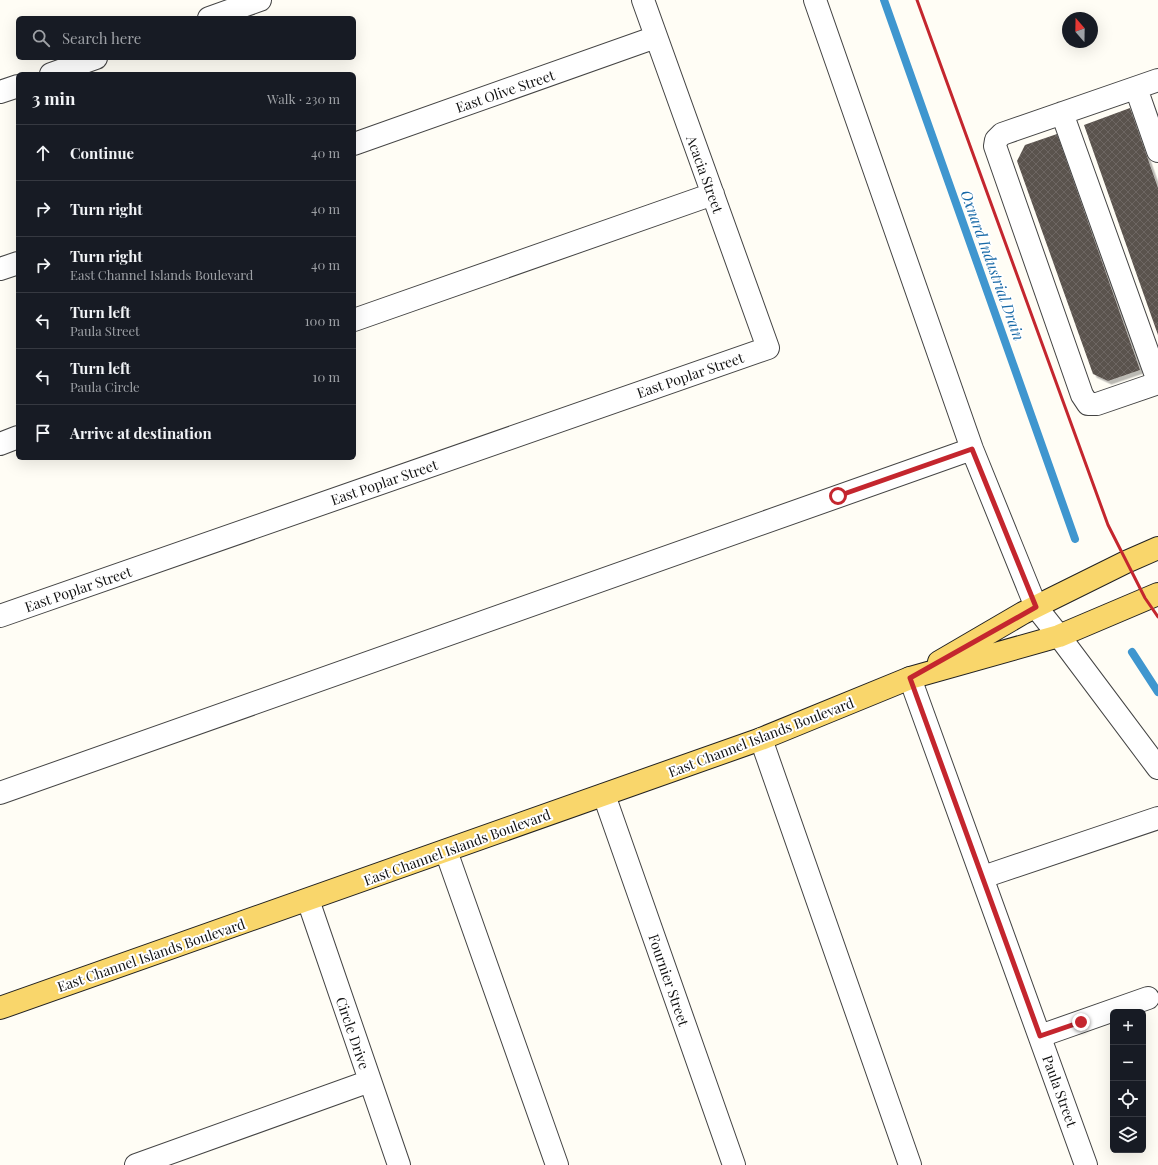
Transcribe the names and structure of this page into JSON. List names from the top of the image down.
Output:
{
  "streets": {
    "main road": ["East Channel Islands Boulevard"],
    "street": [
      "East Olive Street",
      "Acacia Street",
      "East Poplar Street",
      "Fournier Street",
      "Circle Drive",
      "Paula Street"
    ]
  },
  "crossings": [
    ["East Olive Street", "Acacia Street"],
    ["Acacia Street", "East Poplar Street"],
    ["East Channel Islands Boulevard", "Fournier Street"],
    ["East Channel Islands Boulevard", "Circle Drive"],
    ["East Channel Islands Boulevard", "Paula Street"]
  ],
  "water": ["Oxnard Industrial Drain"],
  "north": "top",
  "page": {
    "search": "Search here",
    "heading": ["3 min", "Walk · 230 m"],
    "list": [
      ["Continue", "40 m"],
      ["Turn right", "40 m"],
      ["Turn right", "East Channel Islands Boulevard", "40 m"],
      ["Turn left", "Paula Street", "100 m"],
      ["Turn left", "Paula Circle", "10 m"],
      "Arrive at destination"
    ],
    "map_buttons": ["+", "−"]
  }
}
